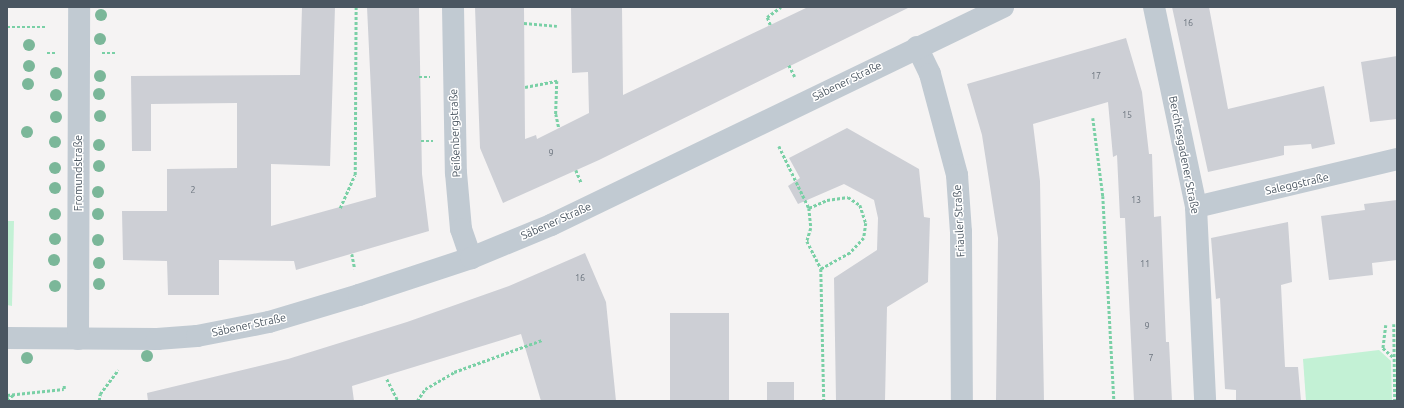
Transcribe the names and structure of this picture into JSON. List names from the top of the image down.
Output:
{
  "streets": {
    "street": [
      "Säbener Straße",
      "Peißenbergstraße",
      "Berchtesgadener Straße",
      "Fromundstraße",
      "Saleggstraße",
      "Friauler Straße"
    ]
  },
  "crossings": [
    ["Säbener Straße", "Peißenbergstraße"],
    ["Säbener Straße", "Fromundstraße"],
    ["Säbener Straße", "Friauler Straße"],
    ["Berchtesgadener Straße", "Saleggstraße"]
  ],
  "house_numbers": [
    "16",
    "17",
    "15",
    "9",
    "2",
    "13",
    "11",
    "16",
    "9",
    "7"
  ]
}
